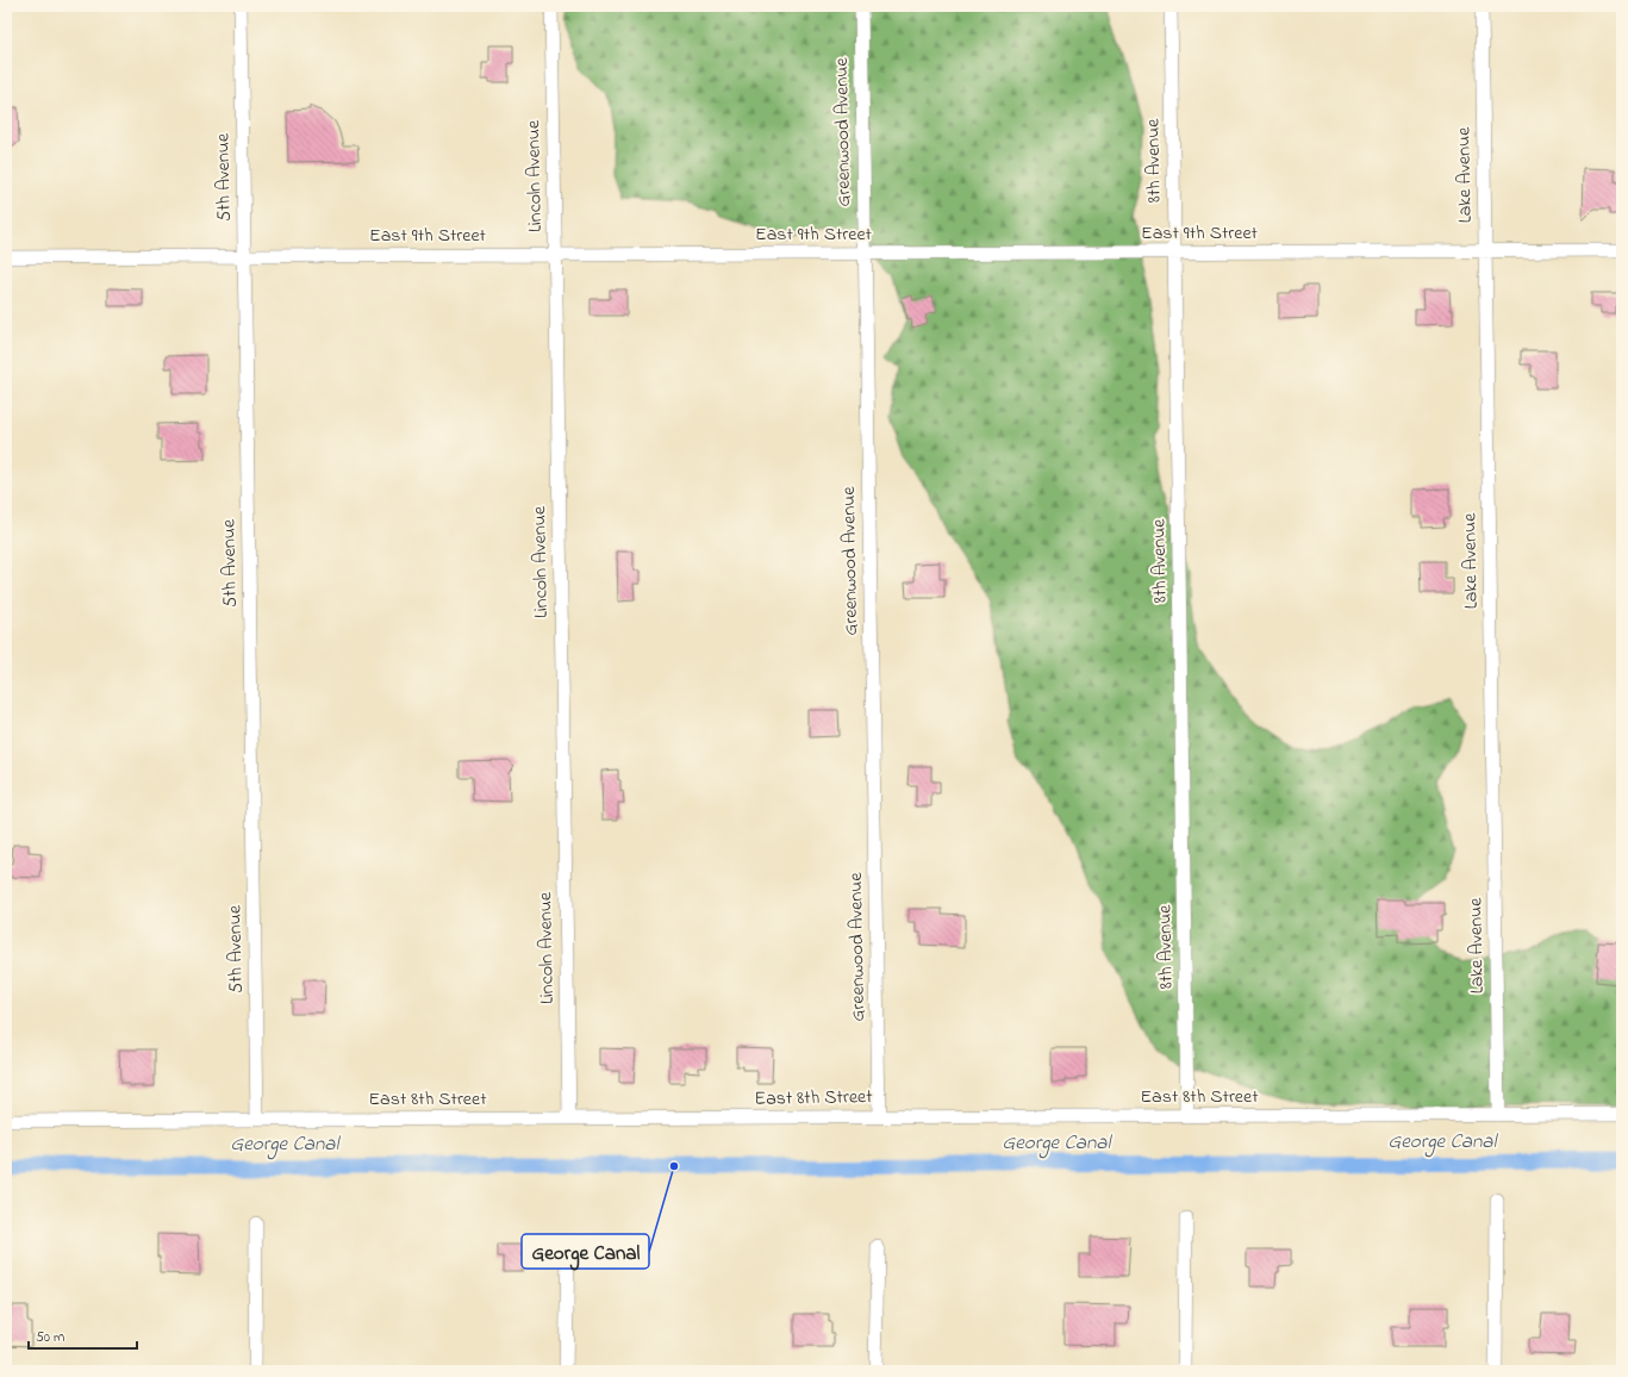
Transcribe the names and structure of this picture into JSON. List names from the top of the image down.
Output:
{
  "streets": {
    "street": [
      "Greenwood Avenue",
      "8th Avenue",
      "Lake Avenue",
      "Lincoln Avenue",
      "5th Avenue",
      "East 9th Street",
      "East 8th Street"
    ]
  },
  "crossings": [
    ["Greenwood Avenue", "East 9th Street"],
    ["Greenwood Avenue", "East 8th Street"],
    ["8th Avenue", "East 9th Street"],
    ["8th Avenue", "East 8th Street"],
    ["Lake Avenue", "East 9th Street"],
    ["Lake Avenue", "East 8th Street"],
    ["Lincoln Avenue", "East 9th Street"],
    ["Lincoln Avenue", "East 8th Street"],
    ["5th Avenue", "East 9th Street"],
    ["5th Avenue", "East 8th Street"]
  ],
  "water": ["George Canal"],
  "places": ["George Canal"],
  "scale_bar": "50 m"
}
